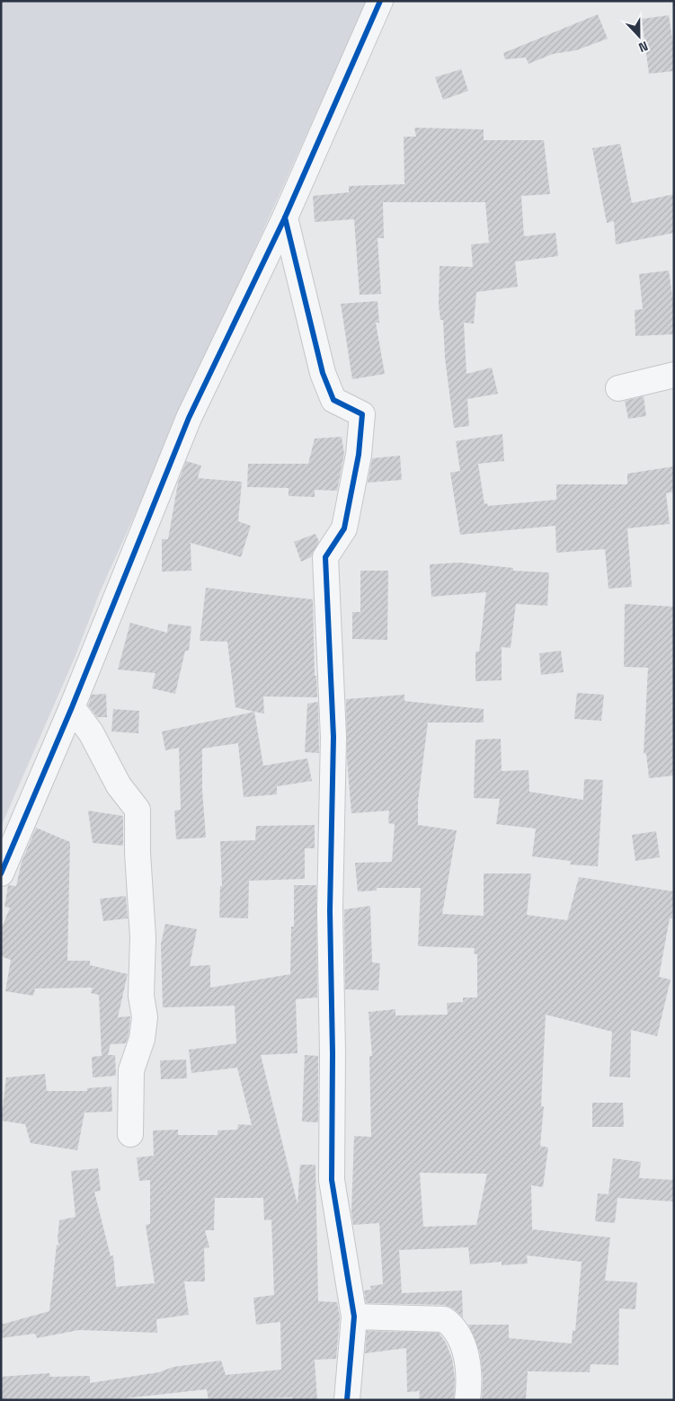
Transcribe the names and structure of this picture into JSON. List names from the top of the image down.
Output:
{
  "north": "bottom"
}
